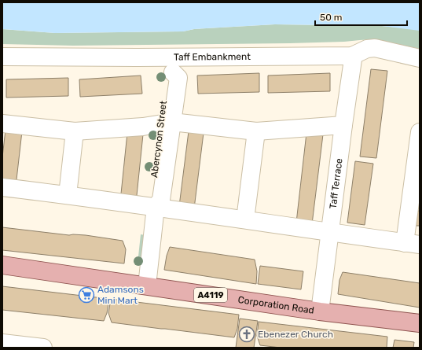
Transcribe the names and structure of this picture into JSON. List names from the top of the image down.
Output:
{
  "streets": {
    "main road": ["A4119", "Corporation Road"],
    "street": ["Taff Embankment", "Abercynon Street", "Taff Terrace"]
  },
  "crossings": [
    ["Taff Embankment", "Abercynon Street"],
    ["Taff Embankment", "Taff Terrace"],
    ["Abercynon Street", "Corporation Road"],
    ["Taff Terrace", "Corporation Road"]
  ],
  "places": {
    "supermarket": ["Adamsons Mini Mart"],
    "church": ["Ebenezer Church"]
  },
  "scale_bar": "50 m"
}
